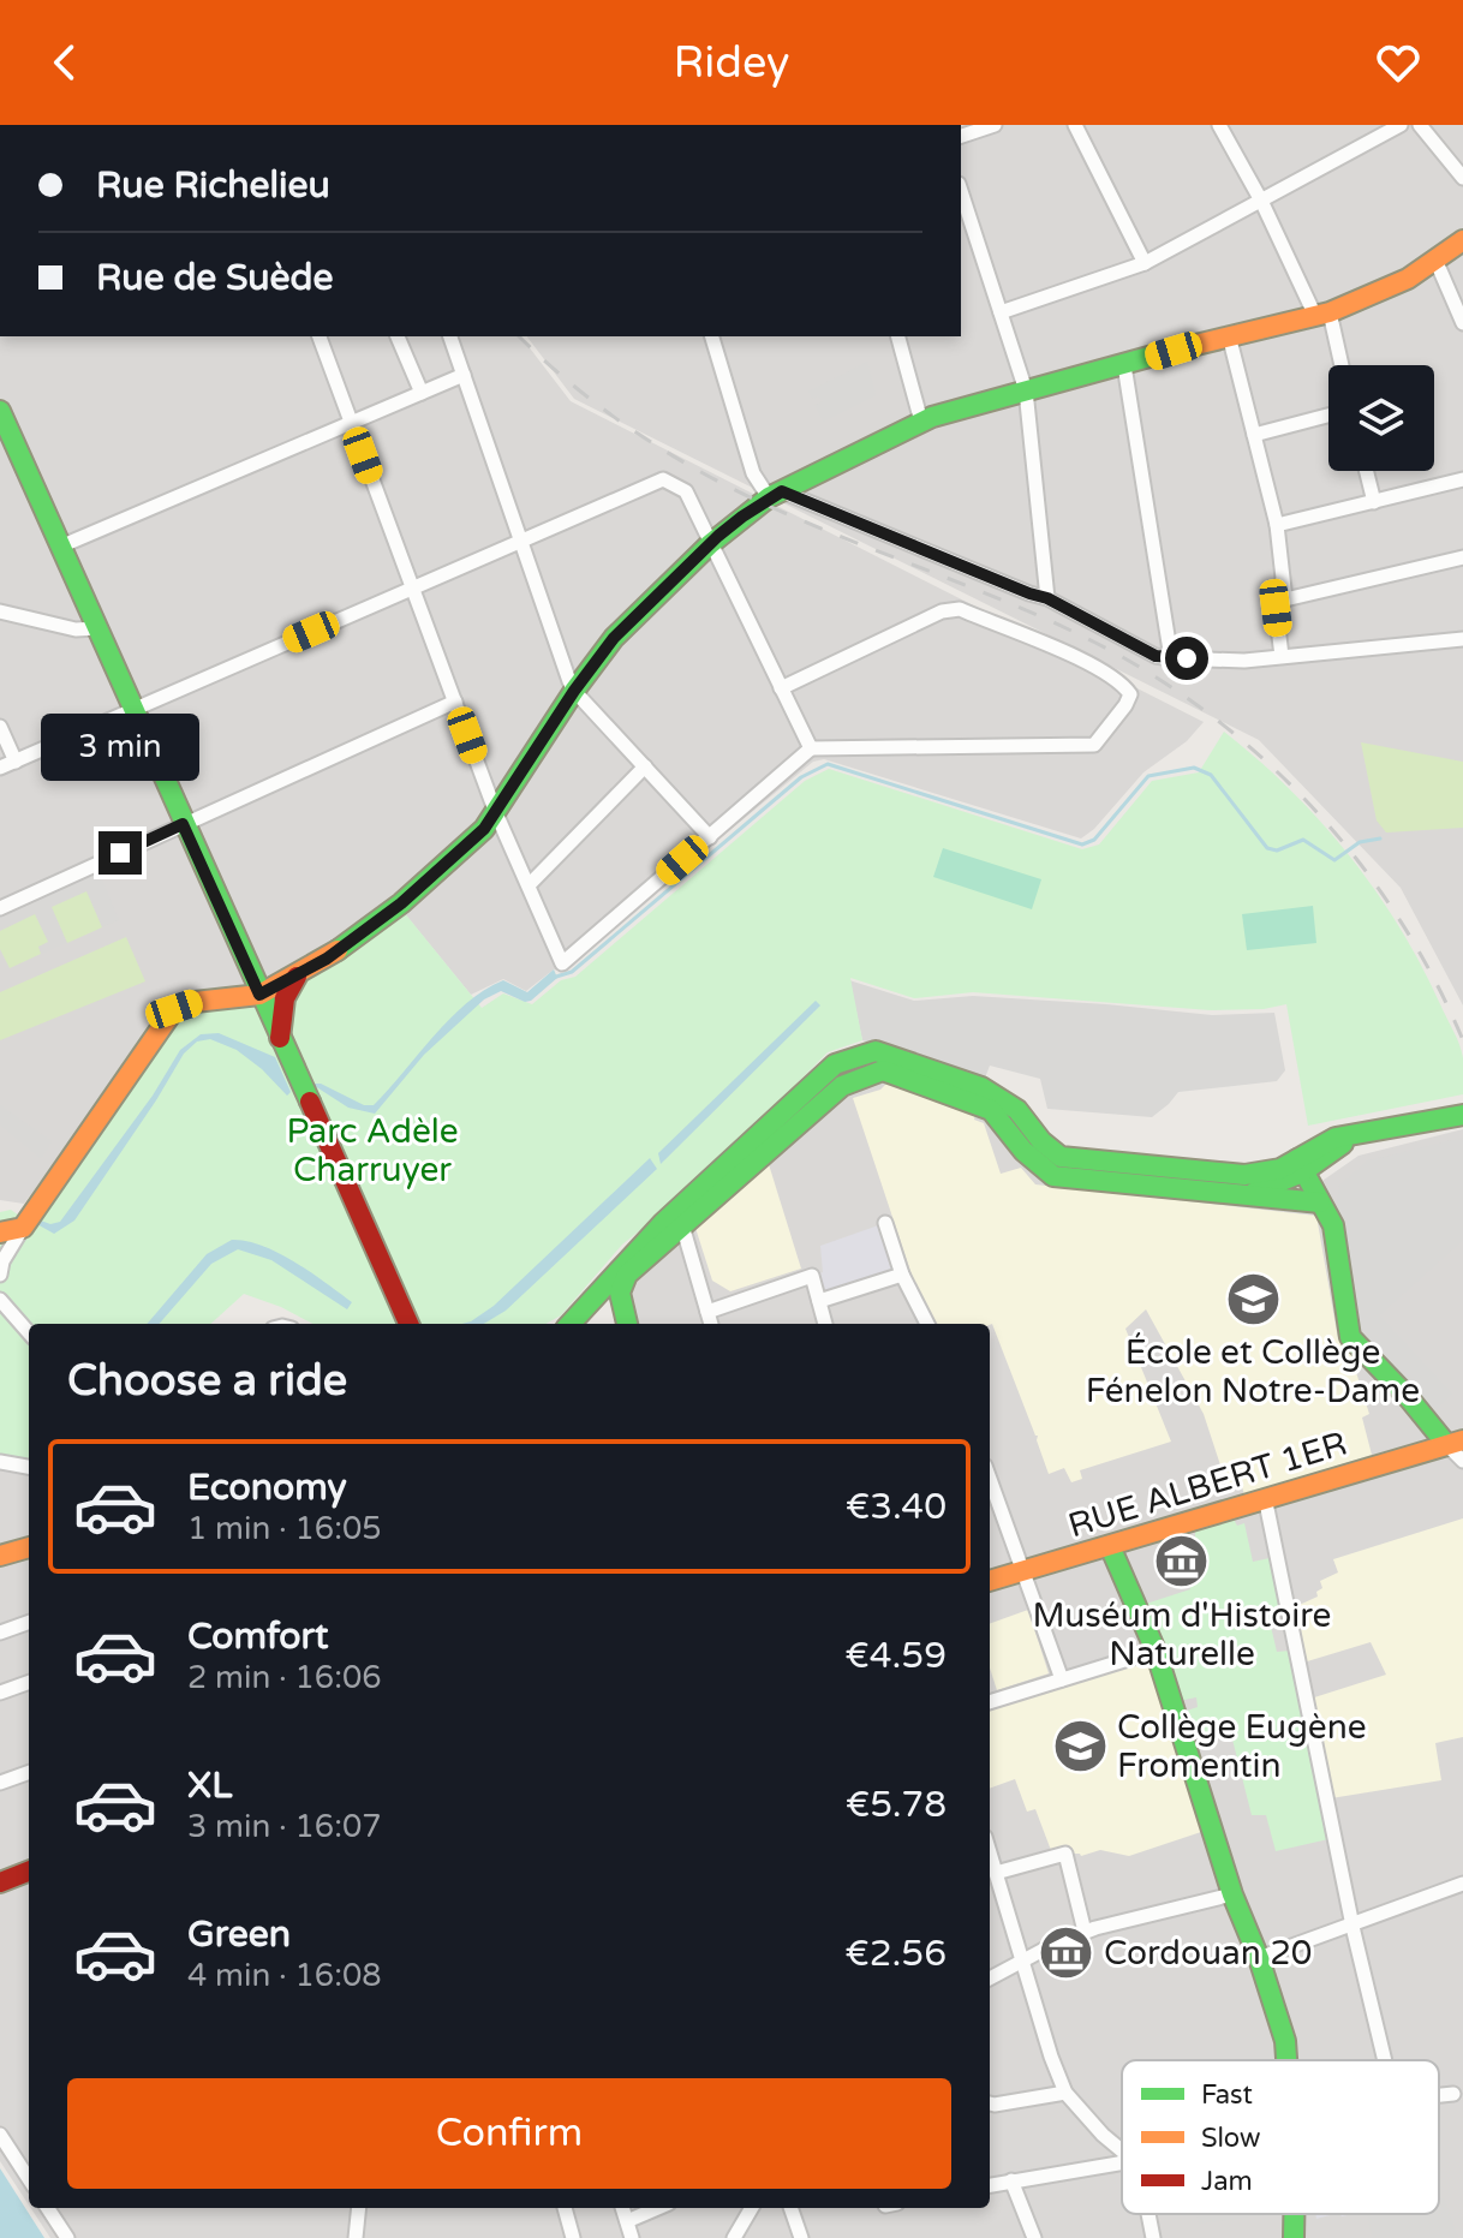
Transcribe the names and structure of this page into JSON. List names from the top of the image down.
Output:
{
  "streets": {
    "street": ["RUE ALBERT 1ER"]
  },
  "parks": ["Parc Adèle Charruyer"],
  "places": {
    "school or university": ["École et Collège Fénelon Notre-Dame", "Collège Eugène Fromentin"],
    "museum": ["Muséum d'Histoire Naturelle", "Cordouan 20"]
  },
  "legend": ["Fast", "Slow", "Jam"],
  "page": {
    "header": "Ridey",
    "banner": ["Rue Richelieu", "Rue de Suède"],
    "bubble": "3 min",
    "heading": "Choose a ride",
    "list": [
      {
        "name": "Economy",
        "note": "1 min · 16:05",
        "value": "€3.40"
      },
      {
        "name": "Comfort",
        "note": "2 min · 16:06",
        "value": "€4.59"
      },
      {
        "name": "XL",
        "note": "3 min · 16:07",
        "value": "€5.78"
      },
      {
        "name": "Green",
        "note": "4 min · 16:08",
        "value": "€2.56"
      }
    ],
    "buttons": "Confirm"
  }
}
